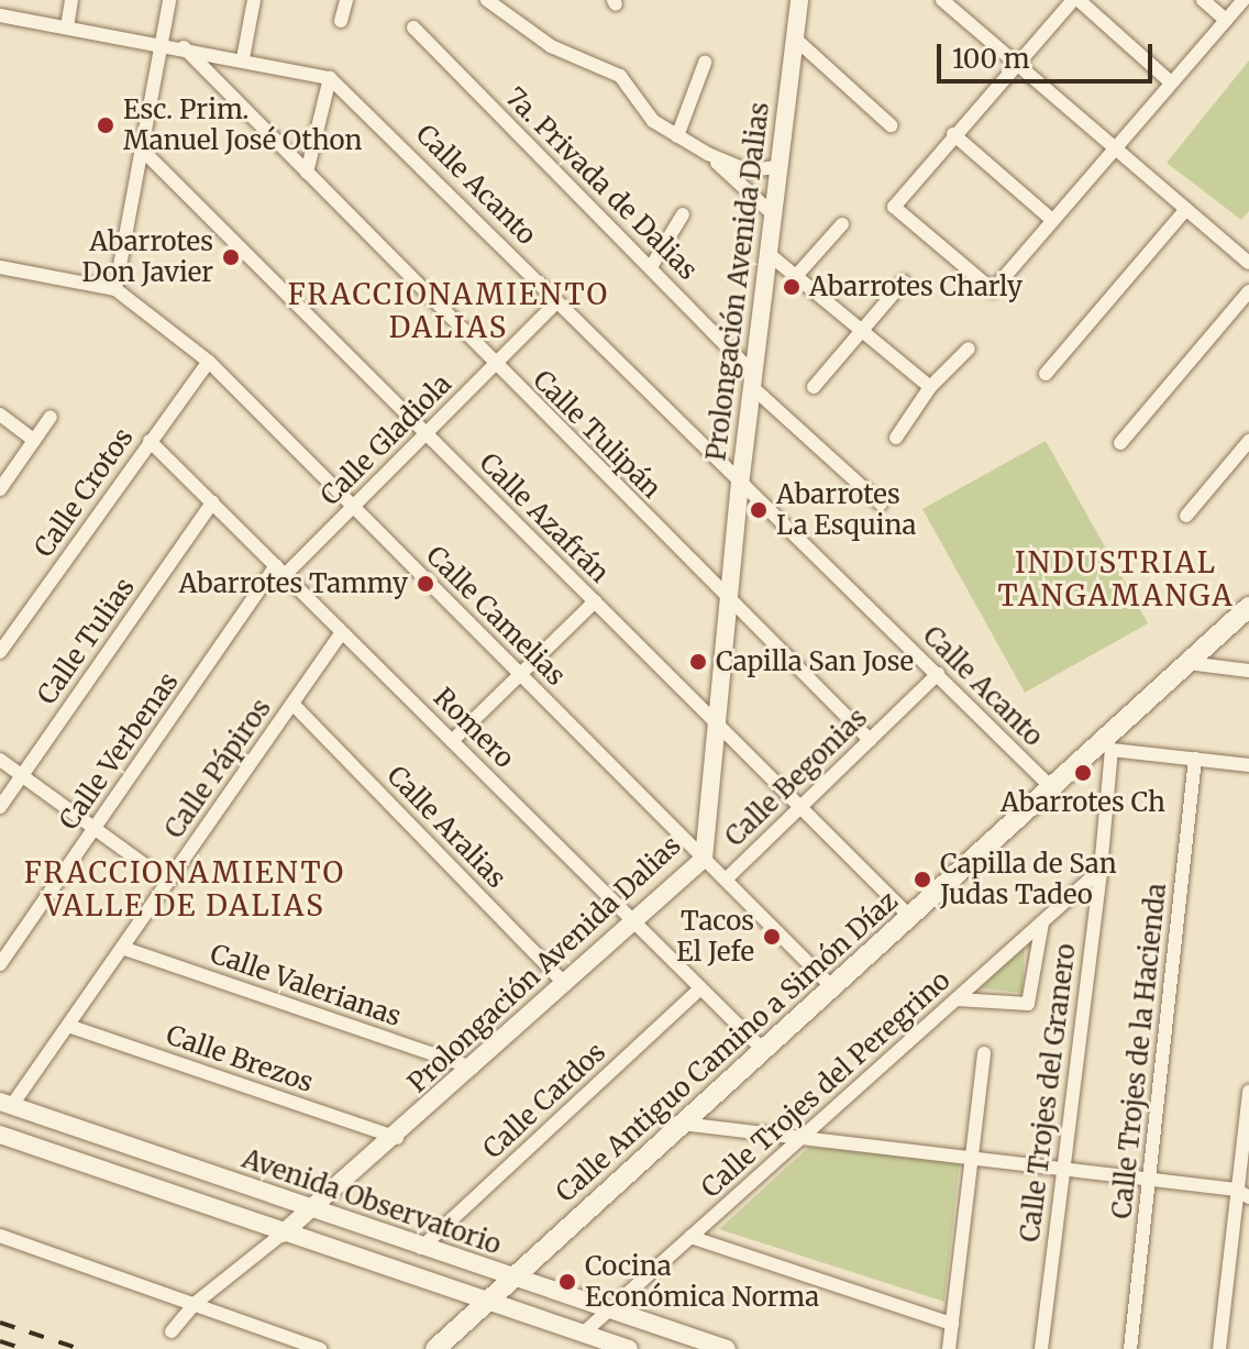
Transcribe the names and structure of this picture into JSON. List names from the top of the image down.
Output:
{
  "streets": {
    "main road": ["Calle Antiguo Camino a Simón Díaz"],
    "street": [
      "7a. Privada de Dalias",
      "Calle Acanto",
      "Prolongación Avenida Dalias",
      "Calle Tulipán",
      "Calle Gladiola",
      "Calle Crotos",
      "Calle Azafrán",
      "Calle Camelias",
      "Calle Tulias",
      "Romero",
      "Calle Verbenas",
      "Calle Pápiros",
      "Calle Begonias",
      "Calle Aralias",
      "Calle Valerianas",
      "Calle Trojes de la Hacienda",
      "Calle Brezos",
      "Calle Trojes del Peregrino",
      "Calle Trojes del Granero",
      "Calle Cardos",
      "Avenida Observatorio"
    ]
  },
  "crossings": [
    ["7a. Privada de Dalias", "Prolongación Avenida Dalias"],
    ["Calle Acanto", "Prolongación Avenida Dalias"],
    ["Calle Acanto", "Calle Gladiola"],
    ["Calle Acanto", "Calle Begonias"],
    ["Calle Acanto", "Calle Antiguo Camino a Simón Díaz"],
    ["Prolongación Avenida Dalias", "Calle Tulipán"],
    ["Prolongación Avenida Dalias", "Calle Azafrán"],
    ["Prolongación Avenida Dalias", "Calle Camelias"],
    ["Prolongación Avenida Dalias", "Romero"],
    ["Prolongación Avenida Dalias", "Calle Aralias"],
    ["Prolongación Avenida Dalias", "Calle Valerianas"],
    ["Prolongación Avenida Dalias", "Calle Brezos"],
    ["Prolongación Avenida Dalias", "Avenida Observatorio"],
    ["Calle Tulipán", "Calle Gladiola"],
    ["Calle Tulipán", "Calle Begonias"],
    ["Calle Gladiola", "Calle Azafrán"],
    ["Calle Gladiola", "Calle Camelias"],
    ["Calle Gladiola", "Romero"],
    ["Calle Gladiola", "Calle Verbenas"],
    ["Calle Crotos", "Calle Camelias"],
    ["Calle Crotos", "Romero"],
    ["Calle Azafrán", "Calle Begonias"],
    ["Calle Azafrán", "Calle Antiguo Camino a Simón Díaz"],
    ["Calle Camelias", "Calle Begonias"],
    ["Calle Camelias", "Calle Antiguo Camino a Simón Díaz"],
    ["Calle Tulias", "Romero"],
    ["Romero", "Calle Verbenas"],
    ["Romero", "Calle Pápiros"],
    ["Romero", "Calle Antiguo Camino a Simón Díaz"],
    ["Romero", "Calle Cardos"],
    ["Calle Pápiros", "Calle Aralias"],
    ["Calle Pápiros", "Calle Valerianas"],
    ["Calle Pápiros", "Calle Brezos"],
    ["Calle Pápiros", "Avenida Observatorio"],
    ["Calle Antiguo Camino a Simón Díaz", "Calle Trojes del Granero"],
    ["Calle Antiguo Camino a Simón Díaz", "Avenida Observatorio"],
    ["Calle Trojes del Peregrino", "Calle Trojes del Granero"],
    ["Calle Trojes del Peregrino", "Avenida Observatorio"],
    ["Calle Cardos", "Avenida Observatorio"]
  ],
  "districts": ["FRACCIONAMIENTO DALIAS", "INDUSTRIAL TANGAMANGA", "FRACCIONAMIENTO VALLE DE DALIAS"],
  "places": [
    "Esc. Prim. Manuel José Othon",
    "Abarrotes Don Javier",
    "Abarrotes Charly",
    "Abarrotes La Esquina",
    "Abarrotes Tammy",
    "Capilla San Jose",
    "Abarrotes Ch",
    "Capilla de San Judas Tadeo",
    "Tacos El Jefe",
    "Cocina Económica Norma"
  ],
  "scale_bar": "100 m"
}
